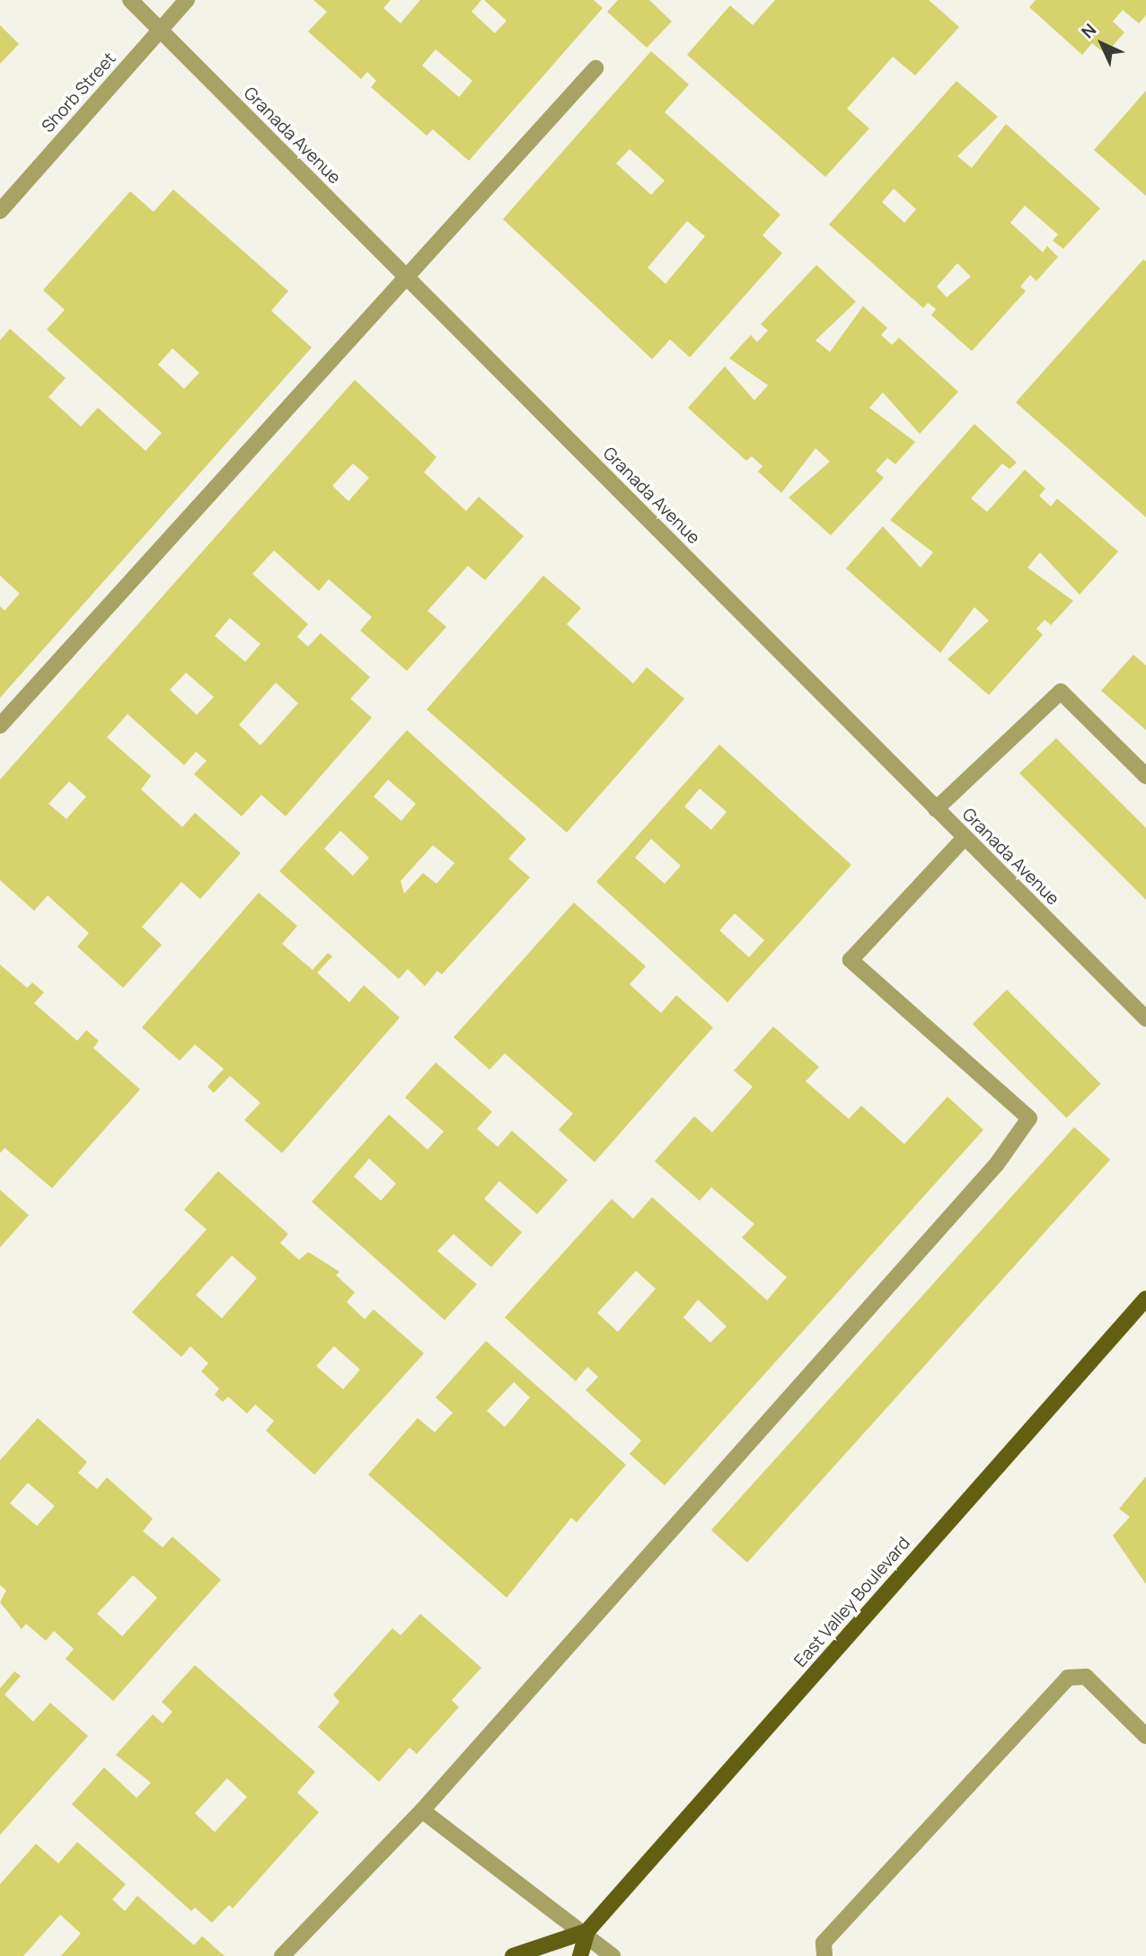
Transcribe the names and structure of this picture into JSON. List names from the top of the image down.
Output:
{
  "streets": {
    "main road": ["East Valley Boulevard"],
    "street": ["Shorb Street", "Granada Avenue"]
  },
  "crossings": [
    ["Shorb Street", "Granada Avenue"]
  ],
  "north": "top left"
}
